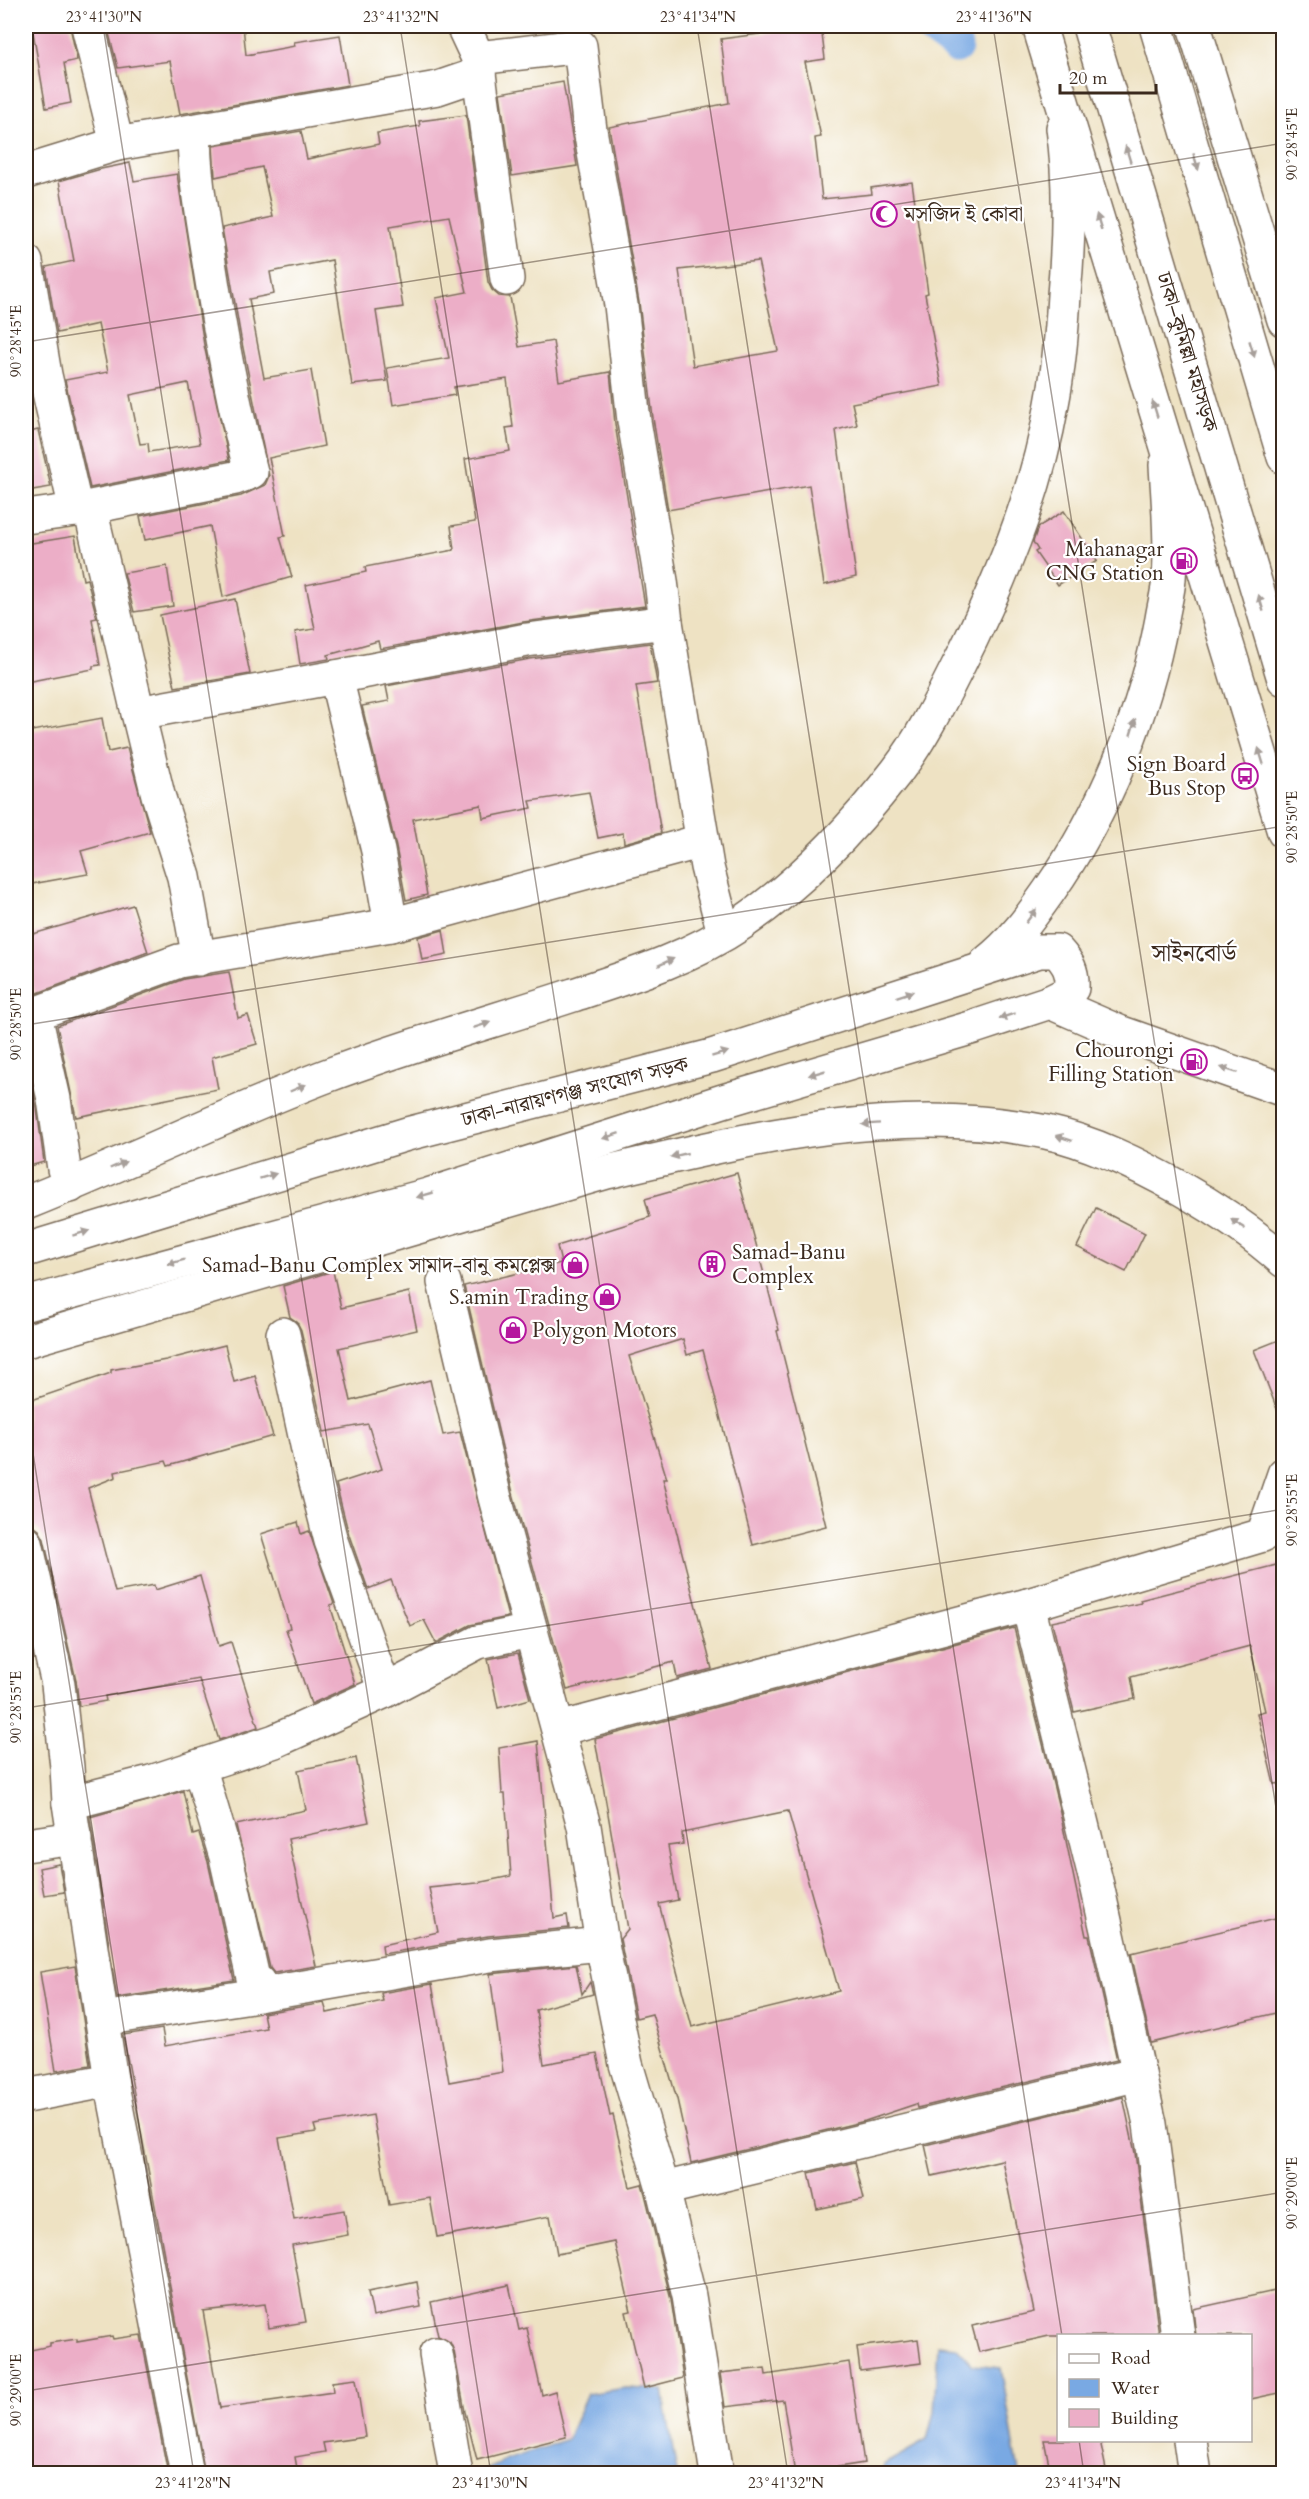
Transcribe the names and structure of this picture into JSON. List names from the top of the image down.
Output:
{
  "streets": {
    "main road": ["ঢাকা–কুমিল্লা মহাসড়ক", "ঢাকা-নারায়ণগঞ্জ সংযোগ সড়ক"]
  },
  "districts": ["সাইনবোর্ড"],
  "places": {
    "mosque": ["মসজিদ ই কোবা"],
    "fuel station": ["Mahanagar CNG Station", "Chourongi Filling Station"],
    "bus stop": ["Sign Board Bus Stop"],
    "building": ["Samad-Banu Complex"],
    "shop": ["Samad-Banu Complex সামাদ-বানু কমপ্লেক্স", "S.amin Trading", "Polygon Motors"]
  },
  "legend": ["Road", "Water", "Building"],
  "scale_bar": "20 m",
  "coordinates": [
    "23°41'30\"N",
    "23°41'32\"N",
    "23°41'34\"N",
    "23°41'36\"N",
    "90°28'45\"E",
    "90°28'50\"E",
    "90°28'55\"E",
    "90°29'00\"E",
    "23°41'28\"N"
  ]
}
